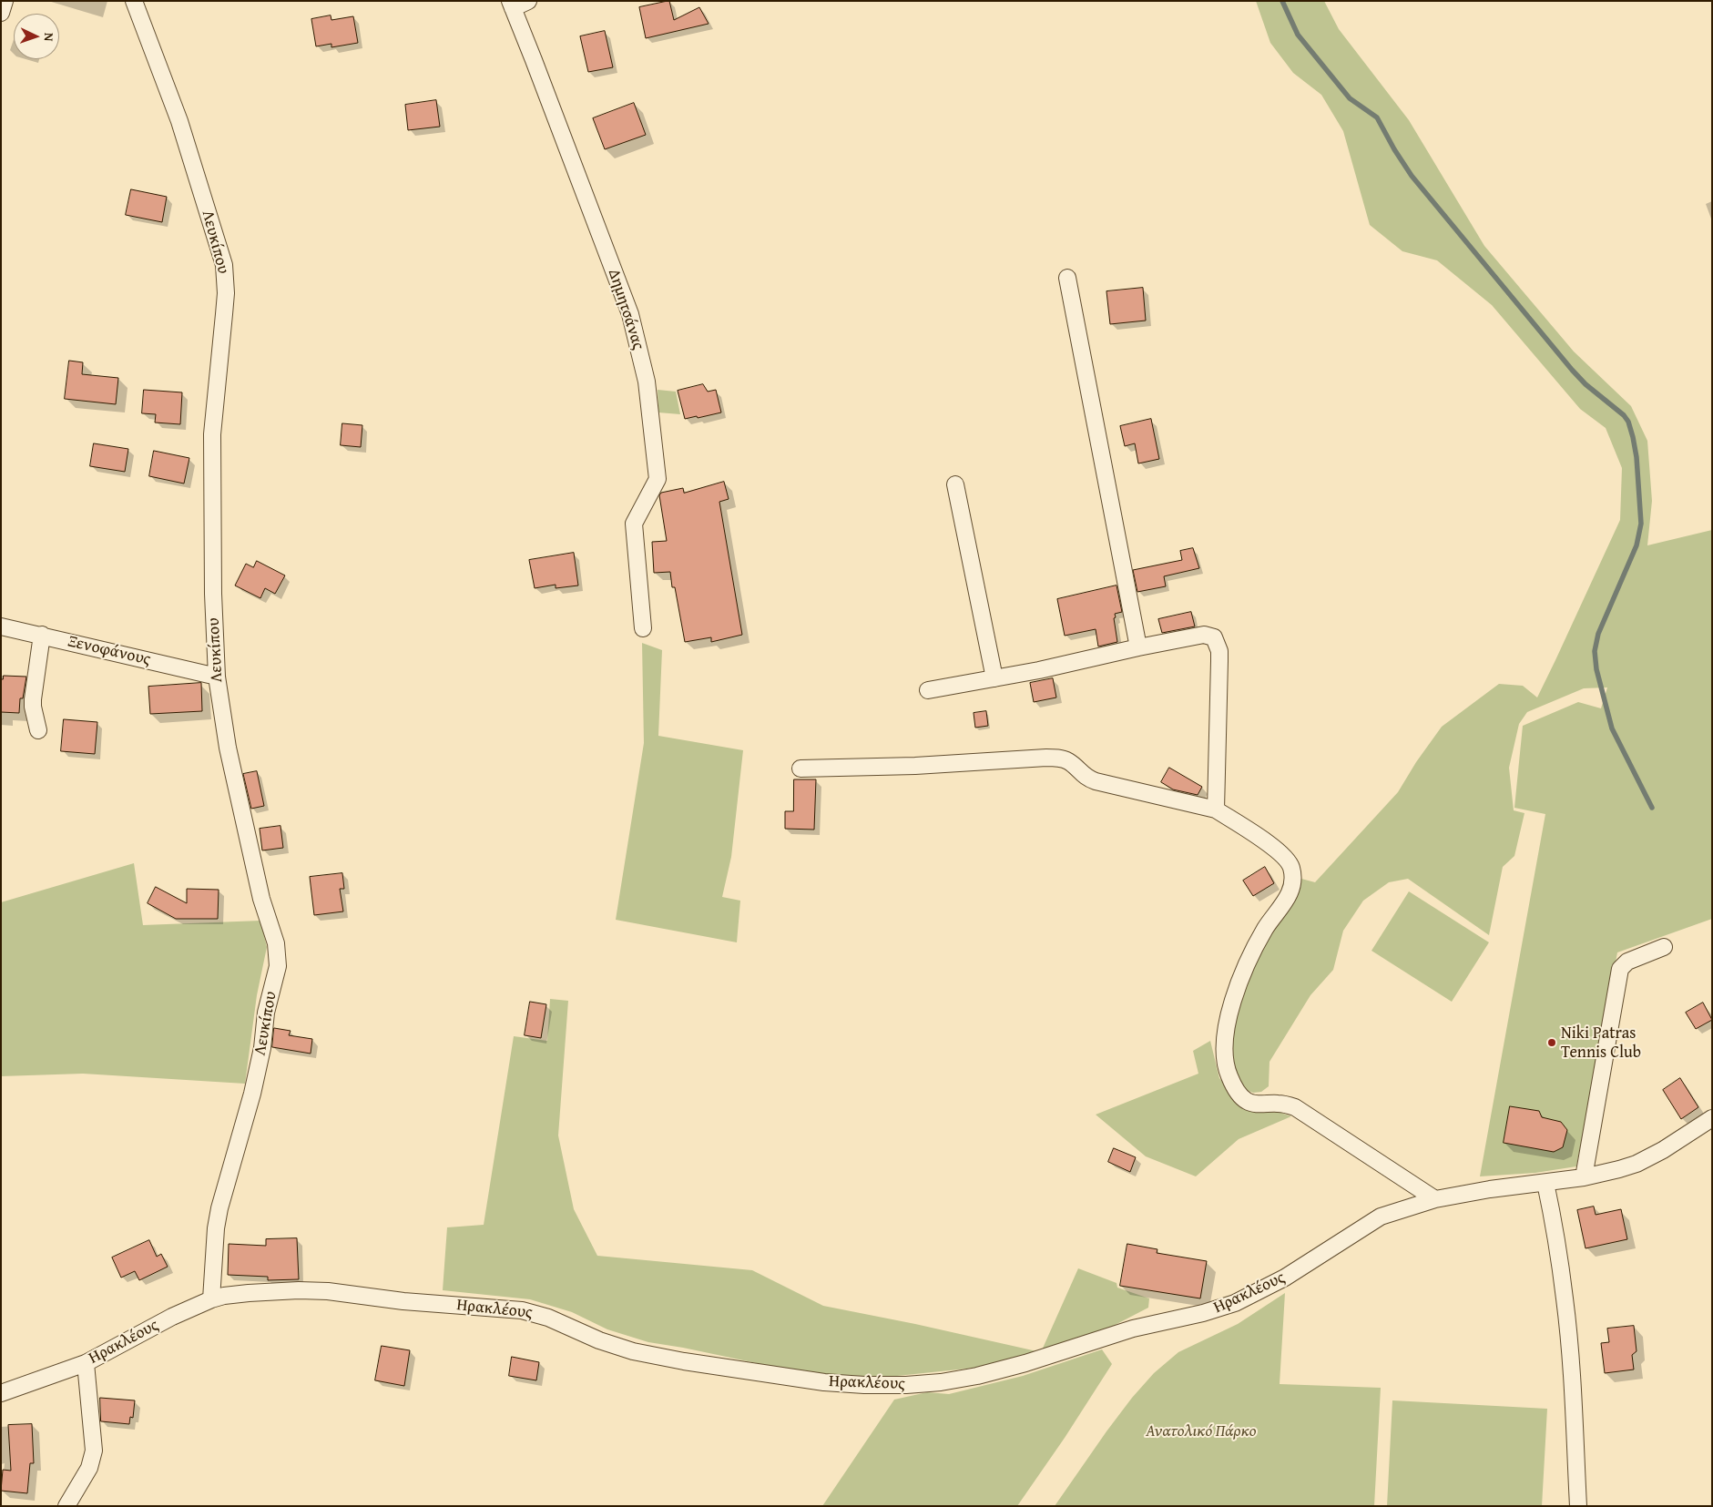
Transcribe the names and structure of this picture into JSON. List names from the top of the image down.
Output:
{
  "streets": {
    "street": [
      "Λευκίπου",
      "Δημητσάνας",
      "Ξενοφάνους",
      "Ηρακλέους"
    ]
  },
  "crossings": [
    ["Λευκίπου", "Ξενοφάνους"],
    ["Λευκίπου", "Ηρακλέους"]
  ],
  "parks": ["Ανατολικό Πάρκο"],
  "places": ["Niki Patras Tennis Club"],
  "north": "right"
}
